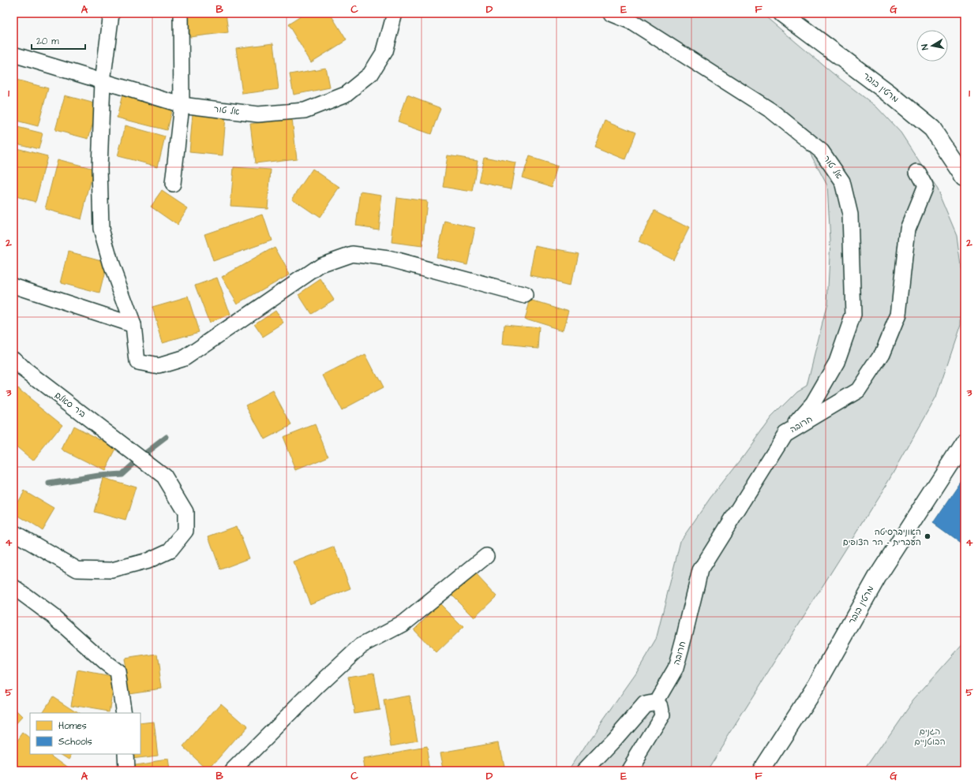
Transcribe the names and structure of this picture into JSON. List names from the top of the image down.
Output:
{
  "streets": {
    "street": [
      "מרטין בובר",
      "אל טור",
      "ביר סאלם",
      "חרובה"
    ]
  },
  "crossings": [
    ["אל טור", "חרובה"]
  ],
  "parks": ["הגנים הבוטניים"],
  "places": ["האוניברסיטה העברית - הר הצופים"],
  "legend": ["Homes", "Schools"],
  "scale_bar": "20 m",
  "north": "left",
  "grid": {
    "columns": [
      "A",
      "B",
      "C",
      "D",
      "E",
      "F",
      "G"
    ],
    "rows": [
      "1",
      "2",
      "3",
      "4",
      "5"
    ]
  }
}
